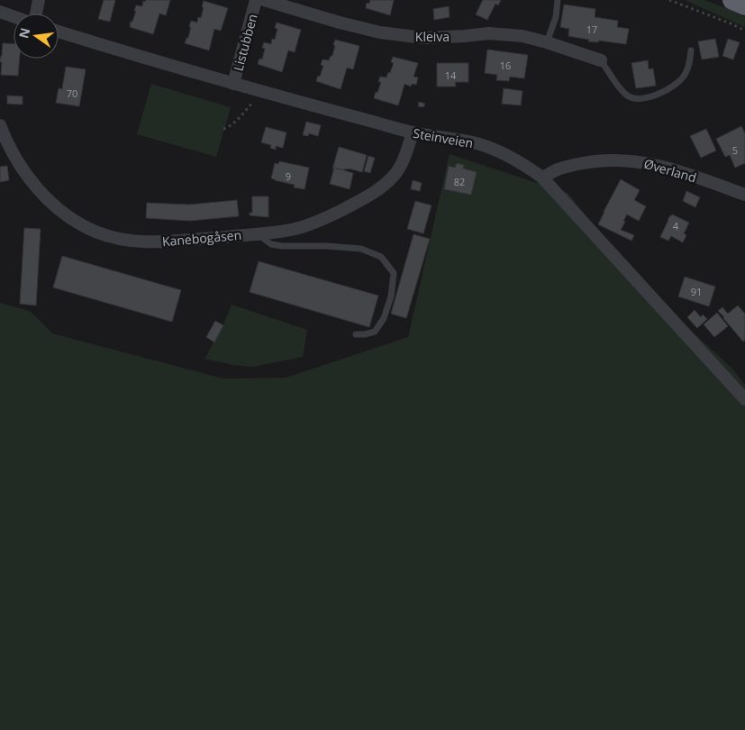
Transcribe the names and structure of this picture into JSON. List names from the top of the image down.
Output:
{
  "streets": {
    "street": [
      "Kleiva",
      "Listubben",
      "Steinveien",
      "Øverland",
      "Kanebogåsen"
    ]
  },
  "crossings": [
    ["Listubben", "Steinveien"],
    ["Steinveien", "Øverland"],
    ["Steinveien", "Kanebogåsen"]
  ],
  "house_numbers": [
    "17",
    "16",
    "14",
    "70",
    "5",
    "9",
    "82",
    "4",
    "91"
  ],
  "north": "left"
}
